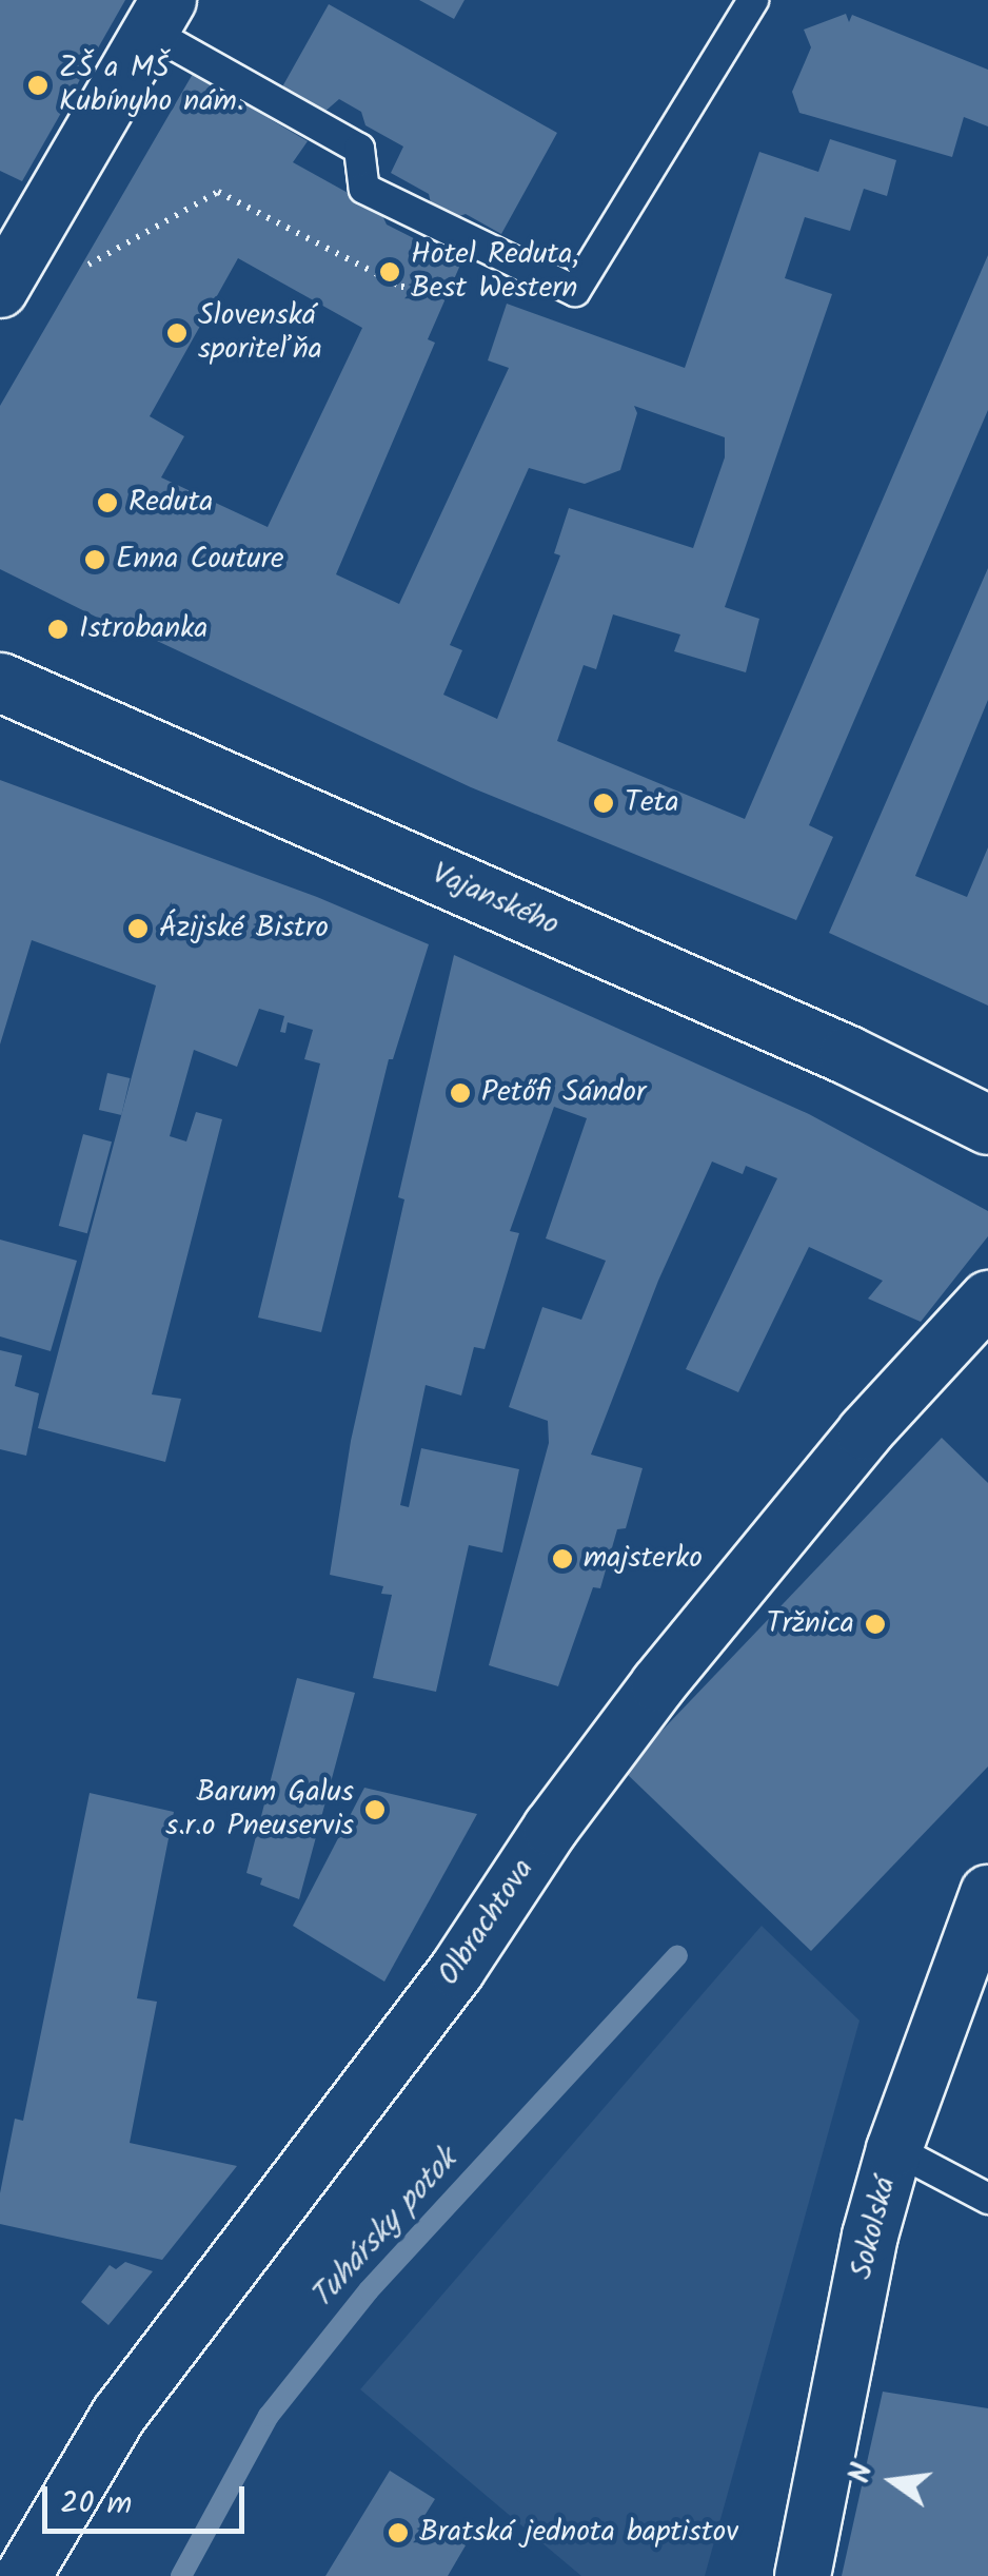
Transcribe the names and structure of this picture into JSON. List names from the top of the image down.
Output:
{
  "streets": {
    "main road": ["Vajanského"],
    "street": ["Olbrachtova", "Sokolská"]
  },
  "water": ["Tuhársky potok"],
  "places": [
    "ZŠ a MŠ Kubínyho nám.",
    "Hotel Reduta, Best Western",
    "Slovenská sporiteľňa",
    "Reduta",
    "Enna Couture",
    "Istrobanka",
    "Teta",
    "Ázijské Bistro",
    "Petőfi Sándor",
    "majsterko",
    "Tržnica",
    "Barum Galus s.r.o Pneuservis",
    "Bratská jednota baptistov"
  ],
  "scale_bar": "20 m",
  "north": "left"
}
